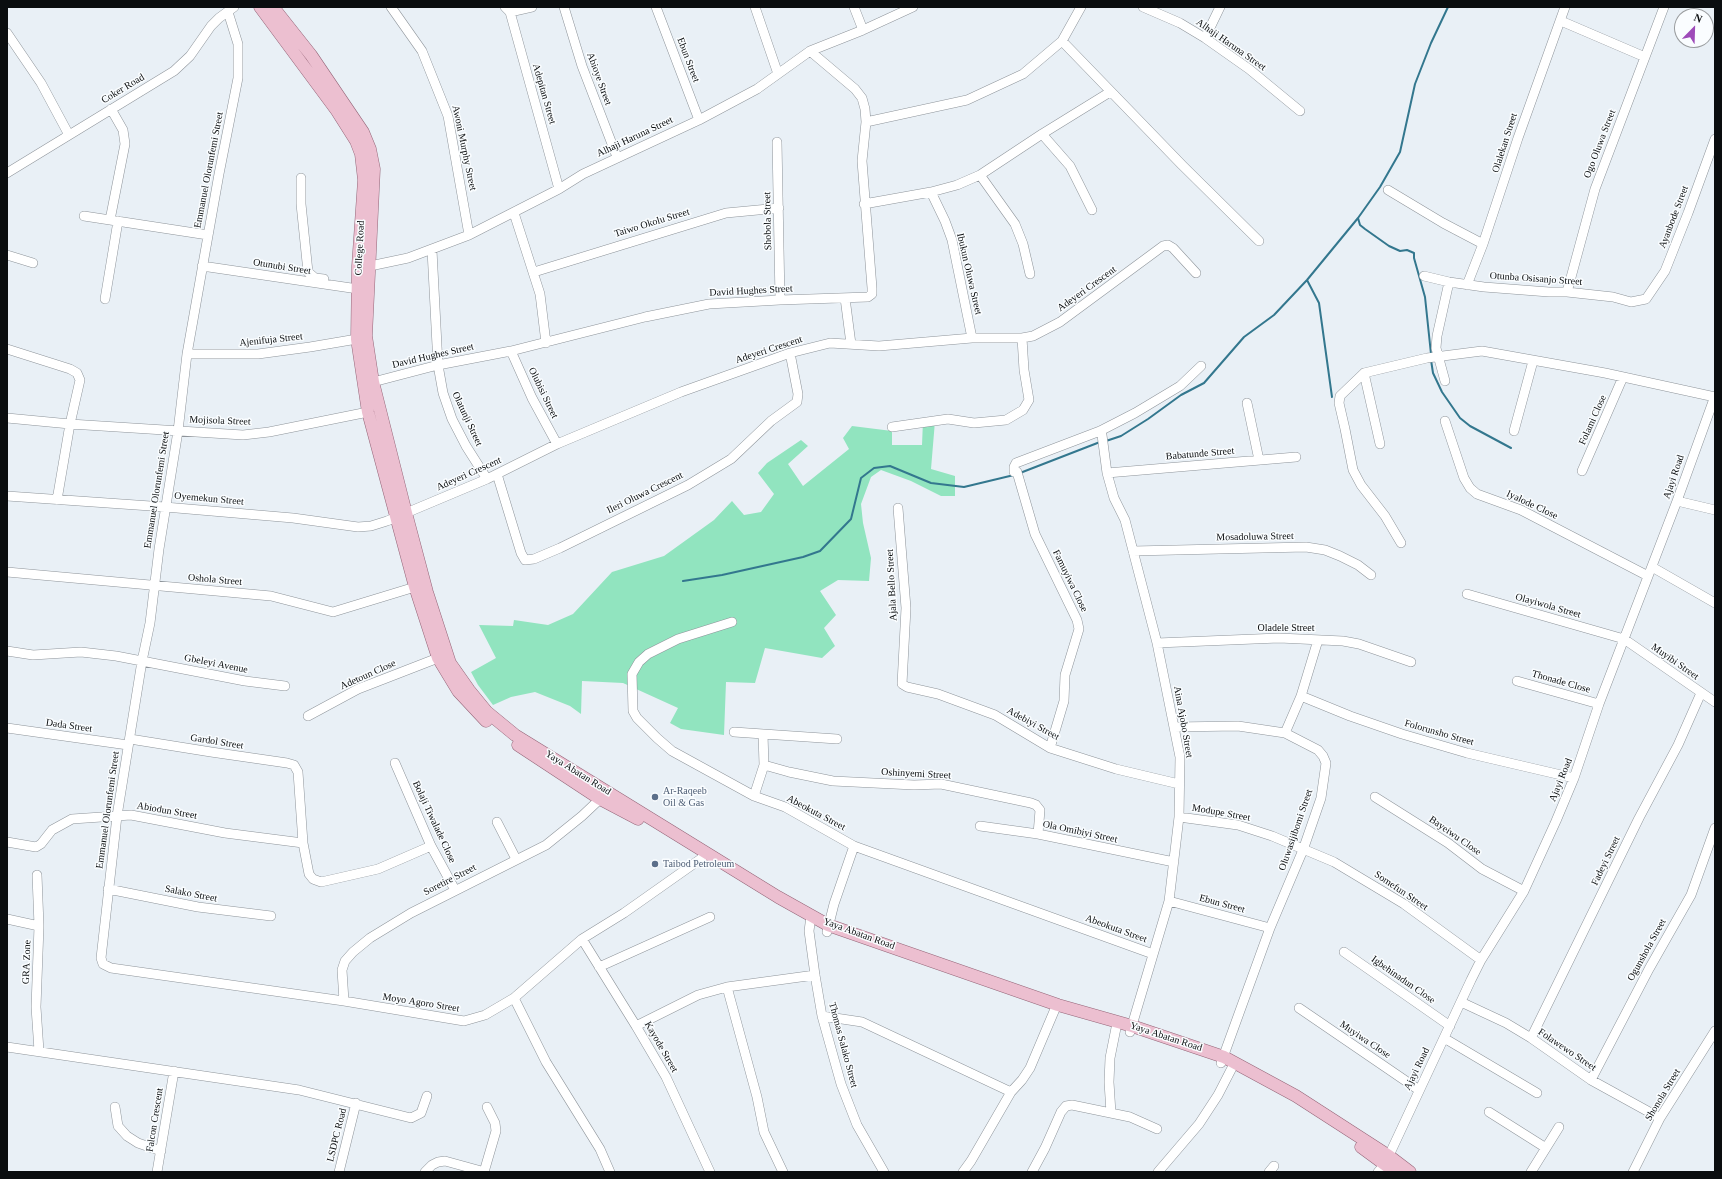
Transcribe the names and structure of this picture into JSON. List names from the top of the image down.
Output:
{
  "streets": {
    "main road": ["College Road", "Yaya Abatan Road"],
    "street": [
      "Alhaji Haruna Street",
      "Ebun Street",
      "Abioye Street",
      "Coker Road",
      "Adepitan Street",
      "Olalekan Street",
      "Ogo Oluwa Street",
      "Awoni Murphy Street",
      "Emmanuel Olorunfemi Street",
      "Ayanbode Street",
      "Shobola Street",
      "Taiwo Okolu Street",
      "Otunubi Street",
      "Ibukun Oluwa Street",
      "Otunba Osisanjo Street",
      "Adeyeri Crescent",
      "David Hughes Street",
      "Ajenifuja Street",
      "Olubisi Street",
      "Olatunji Street",
      "Folami Close",
      "Mojisola Street",
      "Babatunde Street",
      "Ajayi Road",
      "Ileri Oluwa Crescent",
      "Oyemekun Street",
      "Iyalode Close",
      "Mosadoluwa Street",
      "Oshola Street",
      "Famuyiwa Close",
      "Ajala Bello Street",
      "Olayiwola Street",
      "Oladele Street",
      "Muyibi Street",
      "Gbeleyi Avenue",
      "Adetoun Close",
      "Thonade Close",
      "Aina Ajobo Street",
      "Adebiyi Street",
      "Dada Street",
      "Folorunsho Street",
      "Gardol Street",
      "Oshinyemi Street",
      "Abiodun Street",
      "Abeokuta Street",
      "Modupe Street",
      "Bolaji Tiwalade Close",
      "Oluwasijibomi Street",
      "Ola Omibiyi Street",
      "Bayeiwu Close",
      "Fadeyi Street",
      "Soretire Street",
      "Somefun Street",
      "Salako Street",
      "Ogunshola Street",
      "GRA Zone",
      "Igbehinadun Close",
      "Moyo Agoro Street",
      "Muyiwa Close",
      "Thomas Salako Street",
      "Kayode Street",
      "Folawewo Street",
      "Shonola Street",
      "Falcon Crescent",
      "LSDPC Road"
    ]
  },
  "crossings": [
    ["Alhaji Haruna Street", "Ebun Street"],
    ["Alhaji Haruna Street", "Abioye Street"],
    ["Alhaji Haruna Street", "Adepitan Street"],
    ["Alhaji Haruna Street", "Awoni Murphy Street"],
    ["Alhaji Haruna Street", "College Road"],
    ["Alhaji Haruna Street", "David Hughes Street"],
    ["Alhaji Haruna Street", "Olatunji Street"],
    ["Ebun Street", "Aina Ajobo Street"],
    ["Ebun Street", "Oluwasijibomi Street"],
    ["Coker Road", "Emmanuel Olorunfemi Street"],
    ["Olalekan Street", "Otunba Osisanjo Street"],
    ["Ogo Oluwa Street", "Otunba Osisanjo Street"],
    ["Emmanuel Olorunfemi Street", "Otunubi Street"],
    ["Emmanuel Olorunfemi Street", "Ajenifuja Street"],
    ["Emmanuel Olorunfemi Street", "Mojisola Street"],
    ["Emmanuel Olorunfemi Street", "Oyemekun Street"],
    ["Emmanuel Olorunfemi Street", "Oshola Street"],
    ["Emmanuel Olorunfemi Street", "Gbeleyi Avenue"],
    ["Emmanuel Olorunfemi Street", "Dada Street"],
    ["Emmanuel Olorunfemi Street", "Gardol Street"],
    ["Emmanuel Olorunfemi Street", "Abiodun Street"],
    ["Emmanuel Olorunfemi Street", "Salako Street"],
    ["Emmanuel Olorunfemi Street", "Moyo Agoro Street"],
    ["Ayanbode Street", "Otunba Osisanjo Street"],
    ["Shobola Street", "Taiwo Okolu Street"],
    ["Shobola Street", "David Hughes Street"],
    ["College Road", "Otunubi Street"],
    ["College Road", "Adeyeri Crescent"],
    ["College Road", "David Hughes Street"],
    ["College Road", "Ajenifuja Street"],
    ["College Road", "Mojisola Street"],
    ["College Road", "Oyemekun Street"],
    ["College Road", "Yaya Abatan Road"],
    ["Ibukun Oluwa Street", "Adeyeri Crescent"],
    ["Adeyeri Crescent", "Olubisi Street"],
    ["Adeyeri Crescent", "Olatunji Street"],
    ["Adeyeri Crescent", "Ileri Oluwa Crescent"],
    ["Adeyeri Crescent", "Oyemekun Street"],
    ["Adeyeri Crescent", "Yaya Abatan Road"],
    ["David Hughes Street", "Olubisi Street"],
    ["David Hughes Street", "Olatunji Street"],
    ["Babatunde Street", "Aina Ajobo Street"],
    ["Ajayi Road", "Iyalode Close"],
    ["Ajayi Road", "Olayiwola Street"],
    ["Ajayi Road", "Muyibi Street"],
    ["Ajayi Road", "Thonade Close"],
    ["Ajayi Road", "Folorunsho Street"],
    ["Ajayi Road", "Yaya Abatan Road"],
    ["Ajayi Road", "Bayeiwu Close"],
    ["Ajayi Road", "Somefun Street"],
    ["Ajayi Road", "Igbehinadun Close"],
    ["Ajayi Road", "Muyiwa Close"],
    ["Ajayi Road", "Folawewo Street"],
    ["Oyemekun Street", "Yaya Abatan Road"],
    ["Mosadoluwa Street", "Aina Ajobo Street"],
    ["Oshola Street", "Yaya Abatan Road"],
    ["Famuyiwa Close", "Aina Ajobo Street"],
    ["Famuyiwa Close", "Adebiyi Street"],
    ["Ajala Bello Street", "Adebiyi Street"],
    ["Olayiwola Street", "Muyibi Street"],
    ["Oladele Street", "Aina Ajobo Street"],
    ["Muyibi Street", "Fadeyi Street"],
    ["Adetoun Close", "Yaya Abatan Road"],
    ["Aina Ajobo Street", "Adebiyi Street"],
    ["Aina Ajobo Street", "Yaya Abatan Road"],
    ["Aina Ajobo Street", "Abeokuta Street"],
    ["Aina Ajobo Street", "Modupe Street"],
    ["Aina Ajobo Street", "Oluwasijibomi Street"],
    ["Aina Ajobo Street", "Ola Omibiyi Street"],
    ["Dada Street", "Gardol Street"],
    ["Gardol Street", "Abiodun Street"],
    ["Yaya Abatan Road", "Oluwasijibomi Street"],
    ["Yaya Abatan Road", "Soretire Street"],
    ["Yaya Abatan Road", "Moyo Agoro Street"],
    ["Yaya Abatan Road", "Thomas Salako Street"],
    ["Oshinyemi Street", "Ola Omibiyi Street"],
    ["Modupe Street", "Oluwasijibomi Street"],
    ["Modupe Street", "Somefun Street"],
    ["Bolaji Tiwalade Close", "Soretire Street"],
    ["Oluwasijibomi Street", "Somefun Street"],
    ["Fadeyi Street", "Folawewo Street"],
    ["Soretire Street", "Moyo Agoro Street"],
    ["Ogunshola Street", "Folawewo Street"],
    ["Moyo Agoro Street", "Kayode Street"],
    ["Folawewo Street", "Shonola Street"]
  ],
  "places": ["Ar-Raqeeb Oil & Gas", "Taibod Petroleum"],
  "north": "top right"
}
